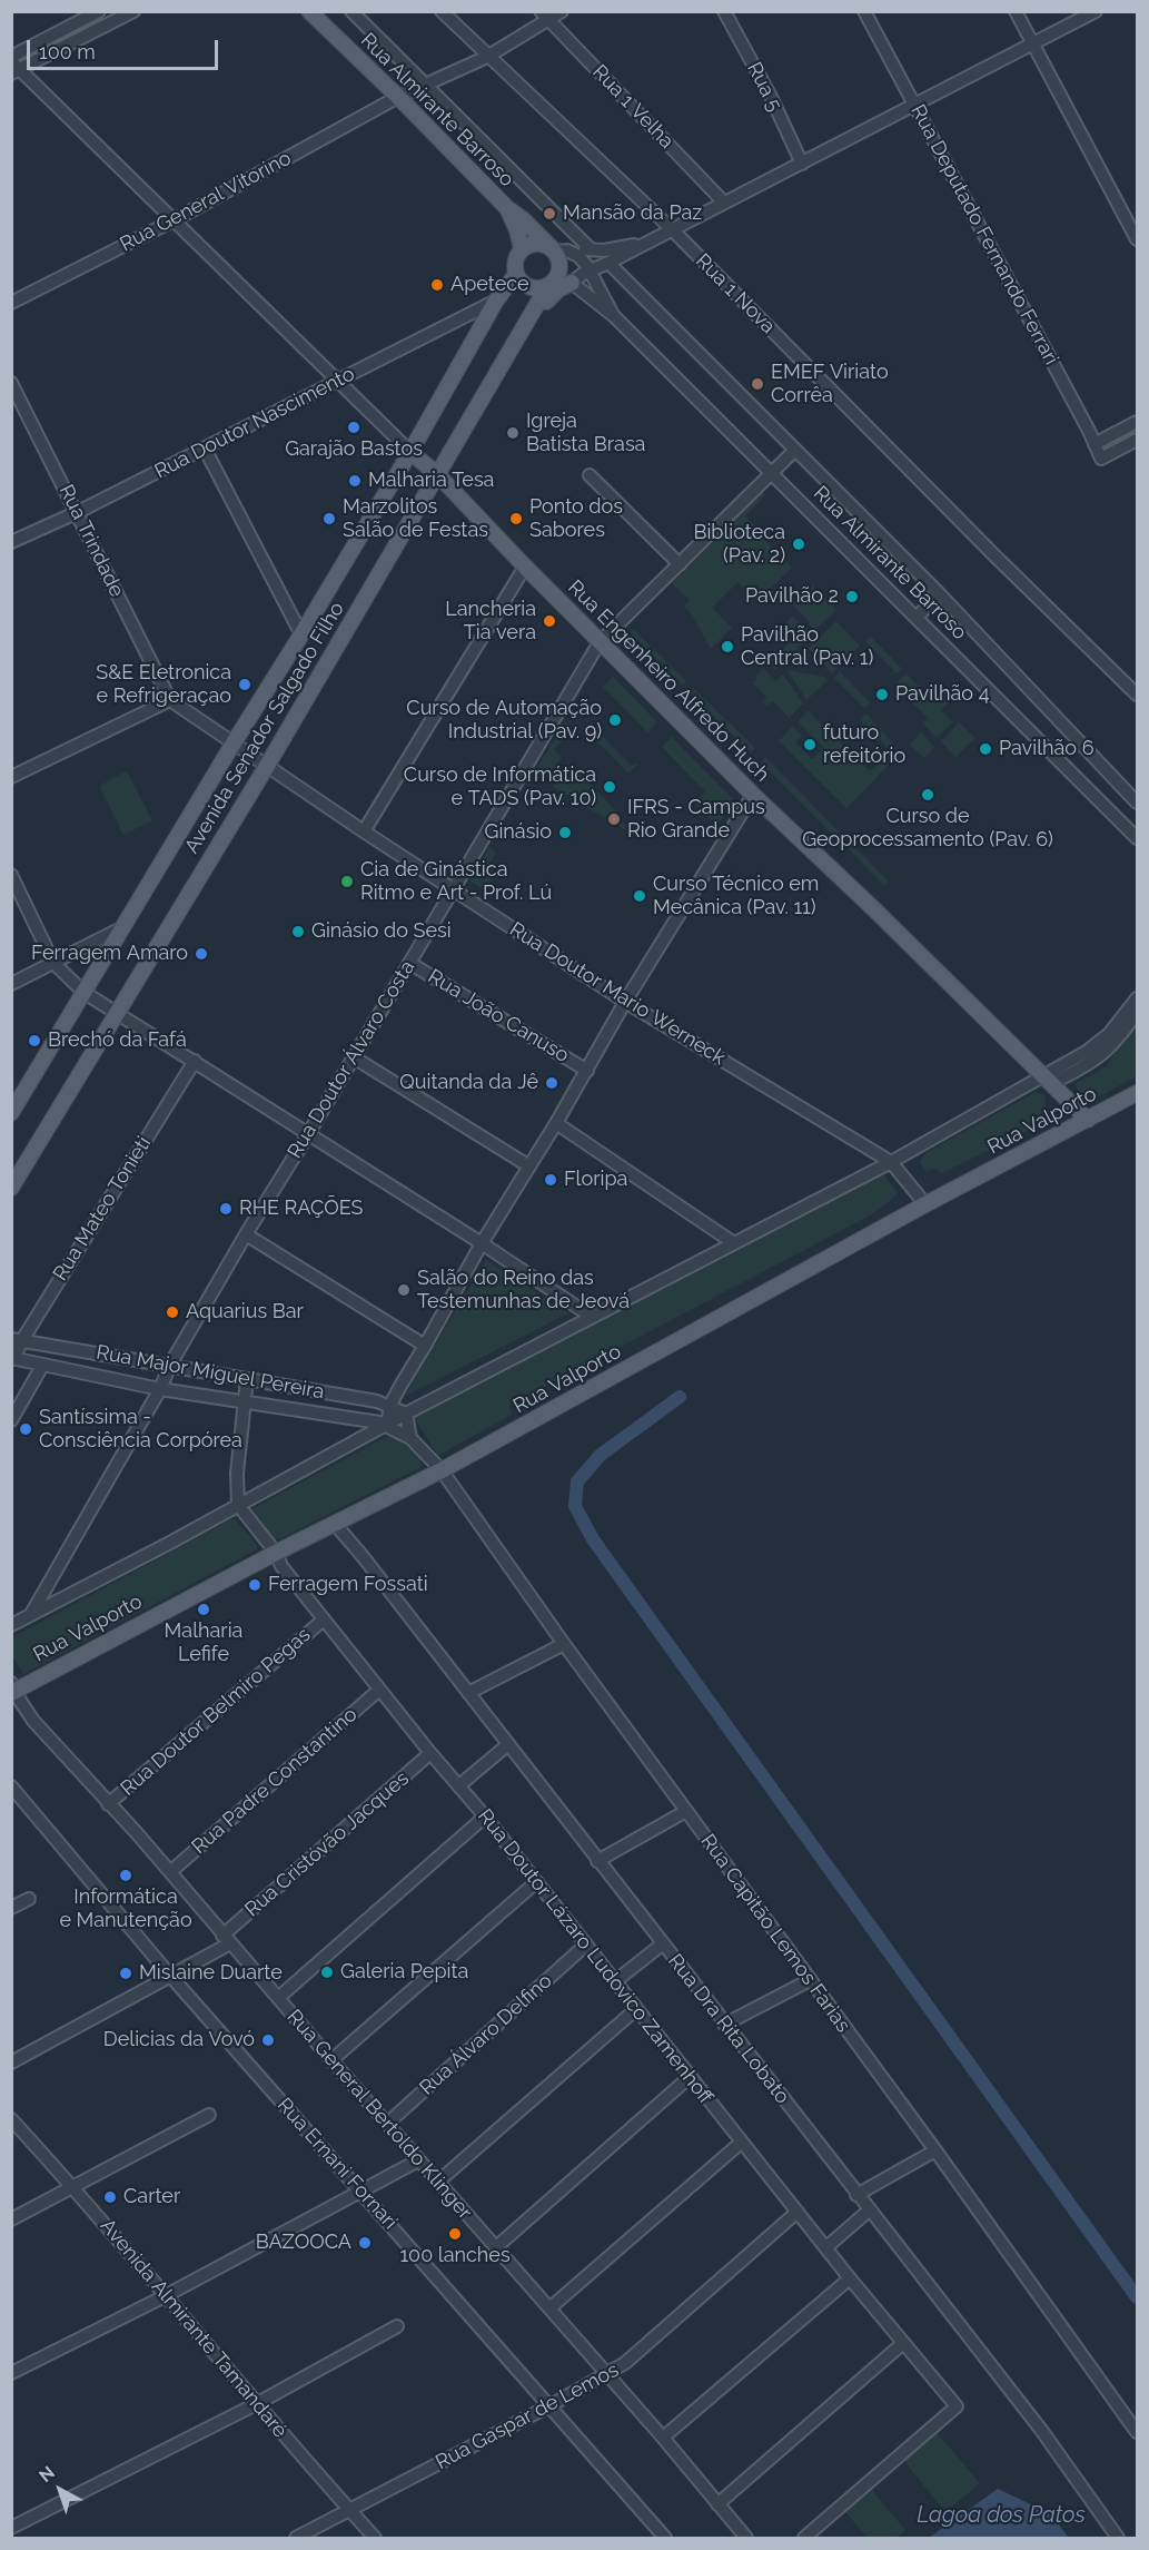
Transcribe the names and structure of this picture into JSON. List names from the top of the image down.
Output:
{
  "streets": {
    "main road": [
      "Rua Almirante Barroso",
      "Rua Engenheiro Alfredo Huch",
      "Avenida Senador Salgado Filho",
      "Rua Valporto"
    ],
    "street": [
      "Rua 5",
      "Rua 1 Velha",
      "Rua General Vitorino",
      "Rua Deputado Fernando Ferrari",
      "Rua 1 Nova",
      "Rua Doutor Nascimento",
      "Rua Trindade",
      "Rua Doutor Mario Werneck",
      "Rua João Canuso",
      "Rua Doutor Álvaro Costa",
      "Rua Mateo Tonieti",
      "Rua Major Miguel Pereira",
      "Rua Doutor Belmiro Pegas",
      "Rua Padre Constantino",
      "Rua Cristóvão Jacques",
      "Rua Capitão Lemos Farias",
      "Rua Doutor Lázaro Ludovico Zamenhoff",
      "Rua Dra Rita Lobato",
      "Rua Álvaro Delfino",
      "Rua General Bertoldo Klinger",
      "Rua Ernani Fornari",
      "Avenida Almirante Tamandaré",
      "Rua Gaspar de Lemos"
    ]
  },
  "crossings": [
    ["Rua 1 Velha", "Rua General Vitorino"],
    ["Rua Almirante Barroso", "Rua General Vitorino"],
    ["Rua Almirante Barroso", "Avenida Senador Salgado Filho"],
    ["Rua Almirante Barroso", "Rua Doutor Álvaro Costa"],
    ["Rua General Vitorino", "Rua 1 Nova"],
    ["Rua Doutor Nascimento", "Rua Trindade"],
    ["Rua Doutor Nascimento", "Avenida Senador Salgado Filho"],
    ["Rua Trindade", "Rua Doutor Mario Werneck"],
    ["Rua Engenheiro Alfredo Huch", "Avenida Senador Salgado Filho"],
    ["Rua Engenheiro Alfredo Huch", "Rua Doutor Álvaro Costa"],
    ["Rua Engenheiro Alfredo Huch", "Rua Valporto"],
    ["Avenida Senador Salgado Filho", "Rua Doutor Mario Werneck"],
    ["Rua Doutor Mario Werneck", "Rua Doutor Álvaro Costa"],
    ["Rua Doutor Mario Werneck", "Rua Valporto"],
    ["Rua João Canuso", "Rua Doutor Álvaro Costa"],
    ["Rua Doutor Álvaro Costa", "Rua Valporto"],
    ["Rua Doutor Álvaro Costa", "Rua Major Miguel Pereira"],
    ["Rua Valporto", "Rua Major Miguel Pereira"],
    ["Rua Valporto", "Rua Capitão Lemos Farias"],
    ["Rua Valporto", "Rua Doutor Lázaro Ludovico Zamenhoff"],
    ["Rua Valporto", "Rua Dra Rita Lobato"],
    ["Rua Valporto", "Rua General Bertoldo Klinger"],
    ["Rua Mateo Tonieti", "Rua Major Miguel Pereira"],
    ["Rua Major Miguel Pereira", "Rua Capitão Lemos Farias"],
    ["Rua Doutor Belmiro Pegas", "Rua Doutor Lázaro Ludovico Zamenhoff"],
    ["Rua Doutor Belmiro Pegas", "Rua General Bertoldo Klinger"],
    ["Rua Padre Constantino", "Rua Doutor Lázaro Ludovico Zamenhoff"],
    ["Rua Padre Constantino", "Rua General Bertoldo Klinger"],
    ["Rua Cristóvão Jacques", "Rua Doutor Lázaro Ludovico Zamenhoff"],
    ["Rua Cristóvão Jacques", "Rua General Bertoldo Klinger"],
    ["Rua Cristóvão Jacques", "Rua Ernani Fornari"],
    ["Rua Doutor Lázaro Ludovico Zamenhoff", "Rua Álvaro Delfino"],
    ["Rua Doutor Lázaro Ludovico Zamenhoff", "Rua Gaspar de Lemos"],
    ["Rua Álvaro Delfino", "Rua General Bertoldo Klinger"],
    ["Rua General Bertoldo Klinger", "Rua Gaspar de Lemos"],
    ["Rua Ernani Fornari", "Rua Gaspar de Lemos"],
    ["Avenida Almirante Tamandaré", "Rua Gaspar de Lemos"]
  ],
  "water": ["Lagoa dos Patos"],
  "places": [
    "Mansão da Paz",
    "Apetece",
    "EMEF Viriato Corrêa",
    "Garajão Bastos",
    "Igreja Batista Brasa",
    "Malharia Tesa",
    "Marzolitos Salão de Festas",
    "Ponto dos Sabores",
    "Biblioteca (Pav. 2)",
    "Pavilhão 2",
    "Lancheria Tia vera",
    "Pavilhão Central (Pav. 1)",
    "S&E Eletronica e Refrigeraçao",
    "Pavilhão 4",
    "Curso de Automação Industrial (Pav. 9)",
    "futuro refeitório",
    "Pavilhão 6",
    "Curso de Informática e TADS (Pav. 10)",
    "Curso de Geoprocessamento (Pav. 6)",
    "IFRS - Campus Rio Grande",
    "Ginásio",
    "Cia de Ginástica Ritmo e Art - Prof. Lú",
    "Curso Técnico em Mecânica (Pav. 11)",
    "Ginásio do Sesi",
    "Ferragem Amaro",
    "Brechó da Fafá",
    "Quitanda da Jê",
    "Floripa",
    "RHE RAÇÕES",
    "Salão do Reino das Testemunhas de Jeová",
    "Aquarius Bar",
    "Santíssima - Consciência Corpórea",
    "Ferragem Fossati",
    "Malharia Lefife",
    "Informática e Manutenção",
    "Galeria Pepita",
    "Mislaine Duarte",
    "Delicias da Vovó",
    "Carter",
    "100 lanches",
    "BAZOOCA"
  ],
  "scale_bar": "100 m",
  "north": "top left"
}
